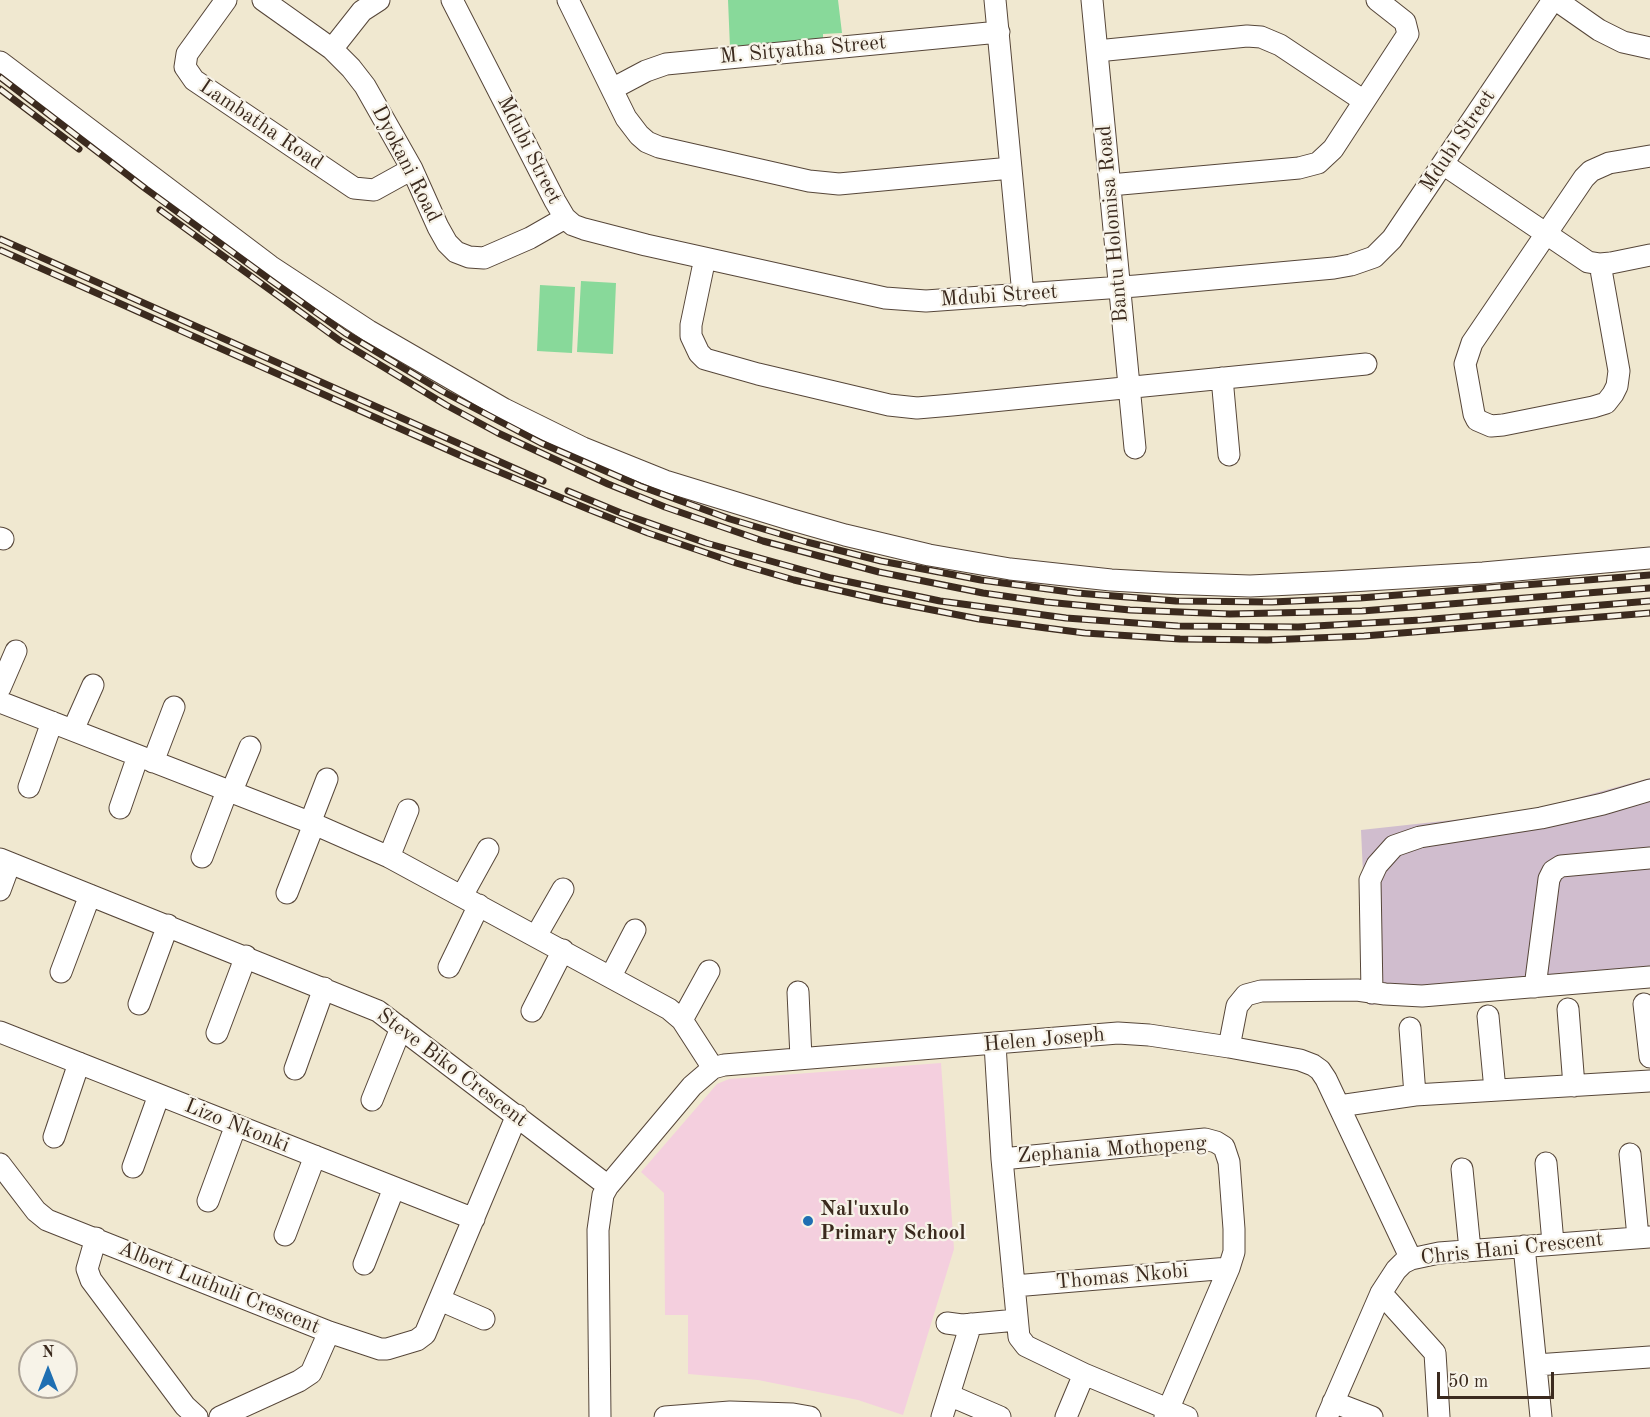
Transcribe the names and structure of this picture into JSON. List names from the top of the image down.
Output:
{
  "streets": {
    "street": [
      "M. Sityatha Street",
      "Lambatha Road",
      "Mdubi Street",
      "Dyokani Road",
      "Bantu Holomisa Road",
      "Helen Joseph",
      "Steve Biko Crescent",
      "Lizo Nkonki",
      "Zephania Mothopeng",
      "Chris Hani Crescent",
      "Thomas Nkobi",
      "Albert Luthuli Crescent"
    ]
  },
  "crossings": [
    ["Lambatha Road", "Dyokani Road"],
    ["Mdubi Street", "Dyokani Road"],
    ["Mdubi Street", "Bantu Holomisa Road"],
    ["Helen Joseph", "Chris Hani Crescent"],
    ["Steve Biko Crescent", "Albert Luthuli Crescent"],
    ["Lizo Nkonki", "Albert Luthuli Crescent"],
    ["Zephania Mothopeng", "Thomas Nkobi"]
  ],
  "places": ["Nal'uxulo Primary School"],
  "scale_bar": "50 m",
  "north": "top"
}
